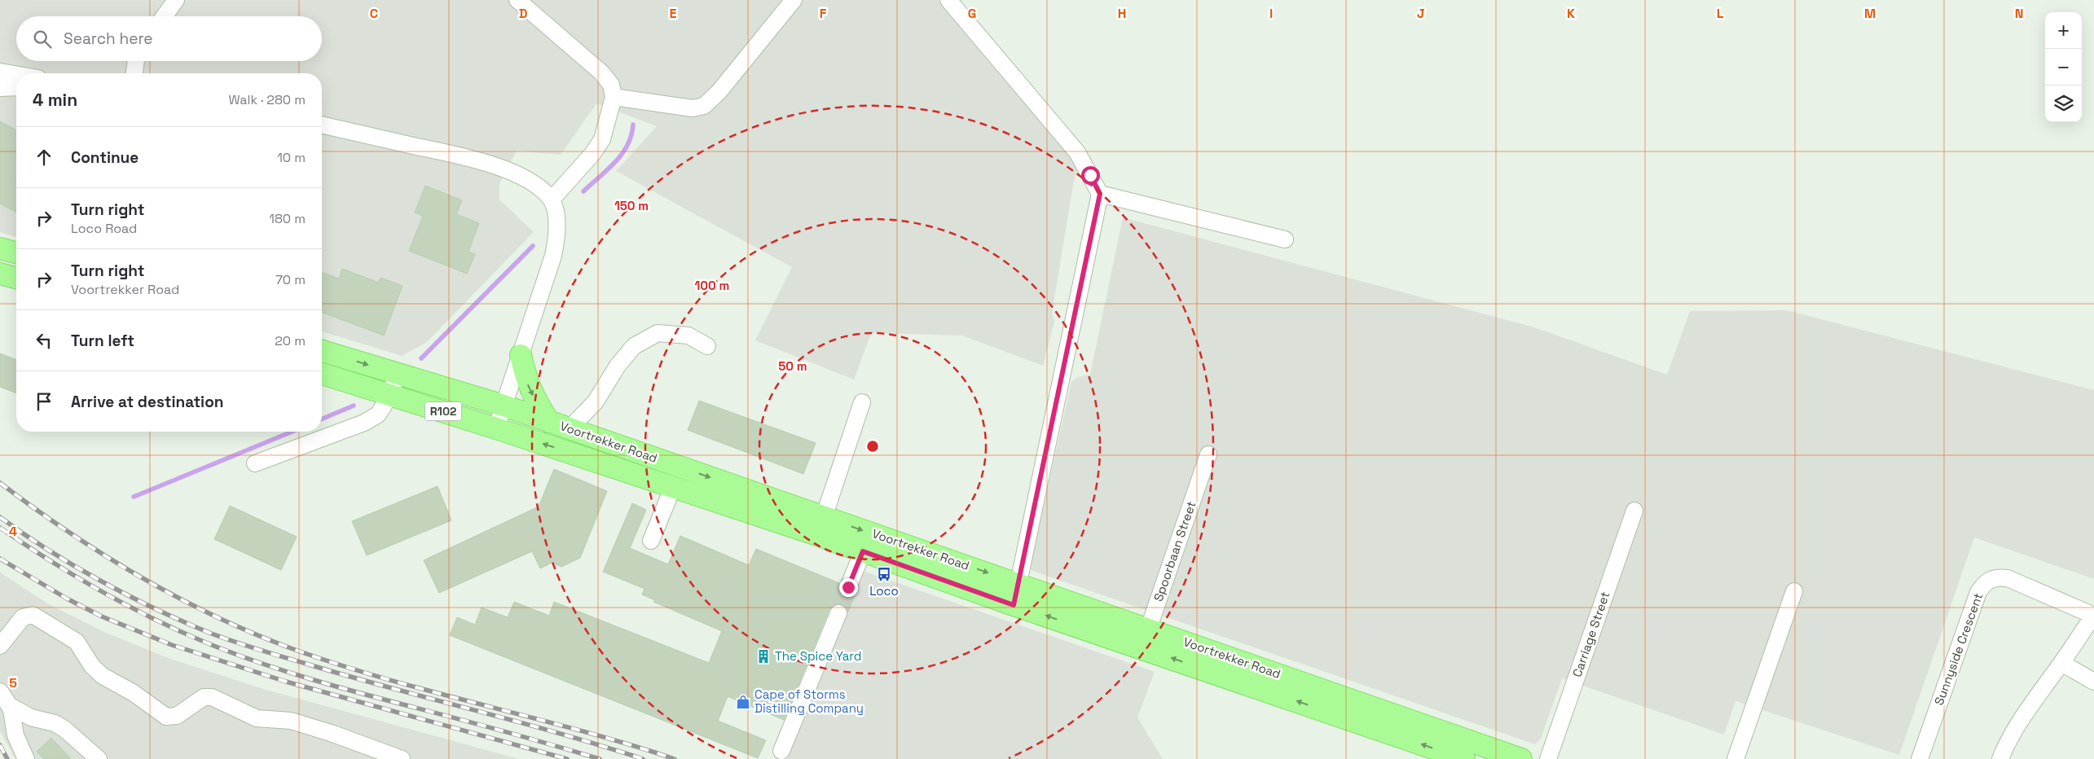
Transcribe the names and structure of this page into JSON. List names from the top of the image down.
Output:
{
  "streets": {
    "main road": ["R102", "Voortrekker Road"],
    "lane": ["Spoorbaan Street", "Carriage Street", "Sunnyside Crescent"]
  },
  "crossings": [
    ["Voortrekker Road", "Spoorbaan Street"]
  ],
  "places": {
    "bus stop": ["Loco"],
    "building": ["The Spice Yard"],
    "shop": ["Cape of Storms Distilling Company"]
  },
  "page": {
    "map_buttons": ["+", "−"],
    "search": "Search here",
    "heading": ["4 min", "Walk · 280 m"],
    "list": [
      ["Continue", "10 m"],
      ["Turn right", "Loco Road", "180 m"],
      ["Turn right", "Voortrekker Road", "70 m"],
      ["Turn left", "20 m"],
      "Arrive at destination"
    ]
  },
  "grid": {
    "columns": [
      "C",
      "D",
      "E",
      "F",
      "G",
      "H",
      "I",
      "J",
      "K",
      "L",
      "M",
      "N"
    ],
    "rows": ["4", "5"]
  },
  "rings": ["150 m", "100 m", "50 m"]
}
